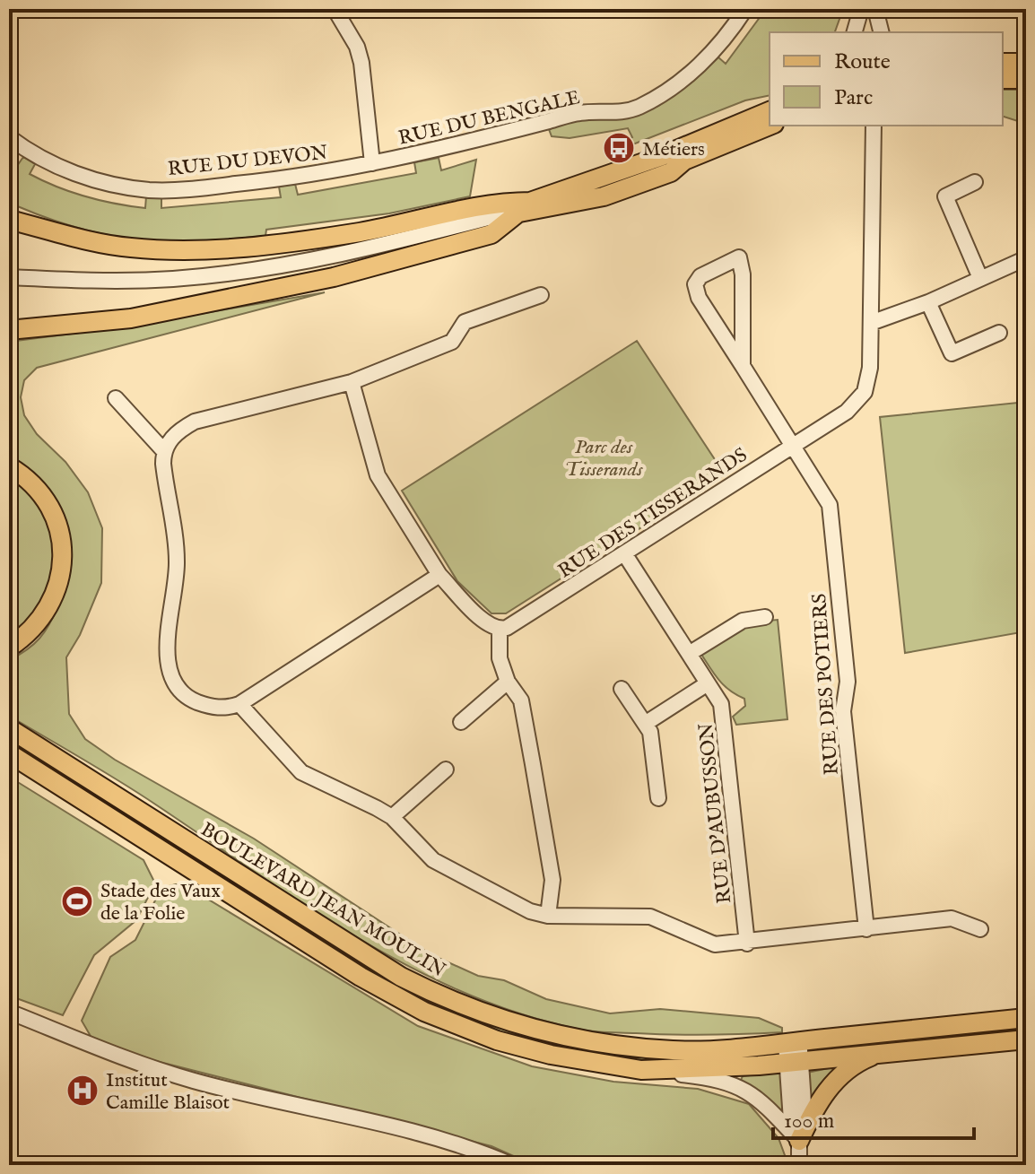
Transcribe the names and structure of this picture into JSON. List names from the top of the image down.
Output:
{
  "streets": {
    "main road": ["BOULEVARD JEAN MOULIN"],
    "street": [
      "RUE DU BENGALE",
      "RUE DU DEVON",
      "RUE DES TISSERANDS",
      "RUE DES POTIERS",
      "RUE D'AUBUSSON"
    ]
  },
  "crossings": [
    ["RUE DU BENGALE", "RUE DU DEVON"],
    ["RUE DES TISSERANDS", "RUE DES POTIERS"],
    ["RUE DES TISSERANDS", "RUE D'AUBUSSON"]
  ],
  "parks": ["Parc des Tisserands"],
  "places": {
    "bus stop": ["Métiers"],
    "sports": ["Stade des Vaux de la Folie"],
    "hospital": ["Institut Camille Blaisot"]
  },
  "legend": ["Route", "Parc"],
  "scale_bar": "100 m"
}
